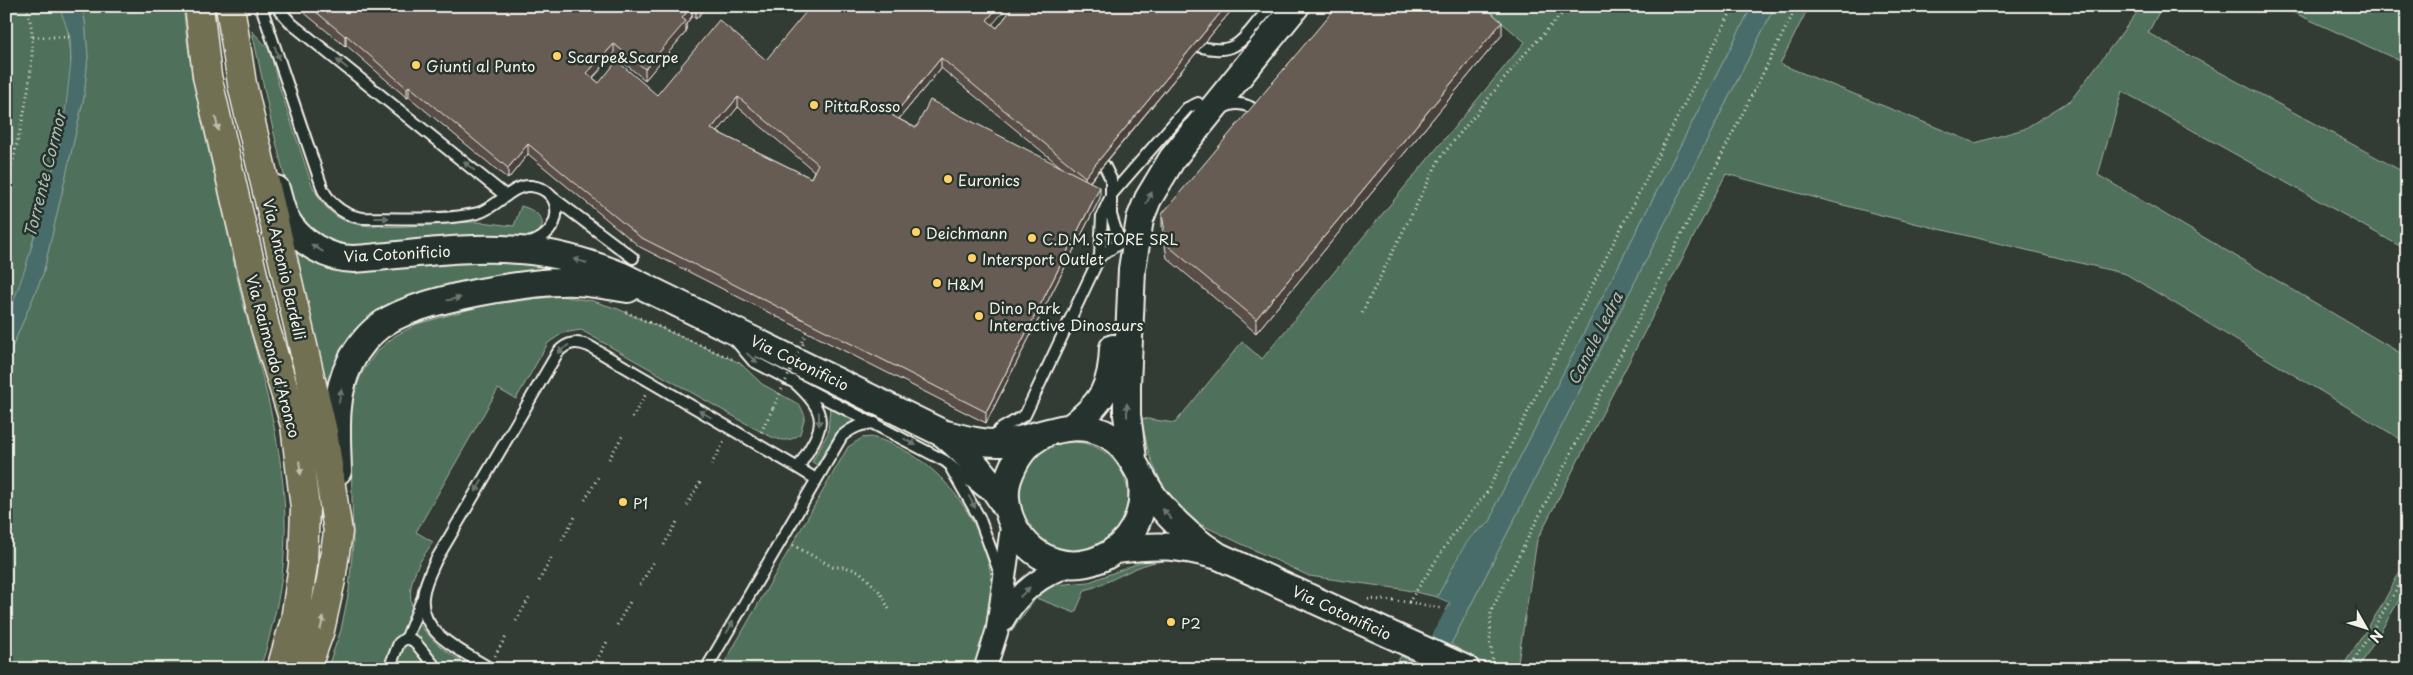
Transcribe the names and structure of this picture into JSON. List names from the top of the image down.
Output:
{
  "streets": {
    "main road": ["Via Antonio Bardelli", "Via Raimondo d'Aronco"],
    "street": ["Via Cotonificio"]
  },
  "crossings": [
    ["Via Cotonificio", "Via Antonio Bardelli"]
  ],
  "one_way": ["Via Raimondo d'Aronco"],
  "water": ["Torrente Cormor", "Canale Ledra"],
  "places": [
    "Scarpe&Scarpe",
    "Giunti al Punto",
    "PittaRosso",
    "Euronics",
    "Deichmann",
    "C.D.M. STORE SRL",
    "Intersport Outlet",
    "H&M",
    "Dino Park Interactive Dinosaurs",
    "P1",
    "P2"
  ],
  "north": "bottom right"
}
